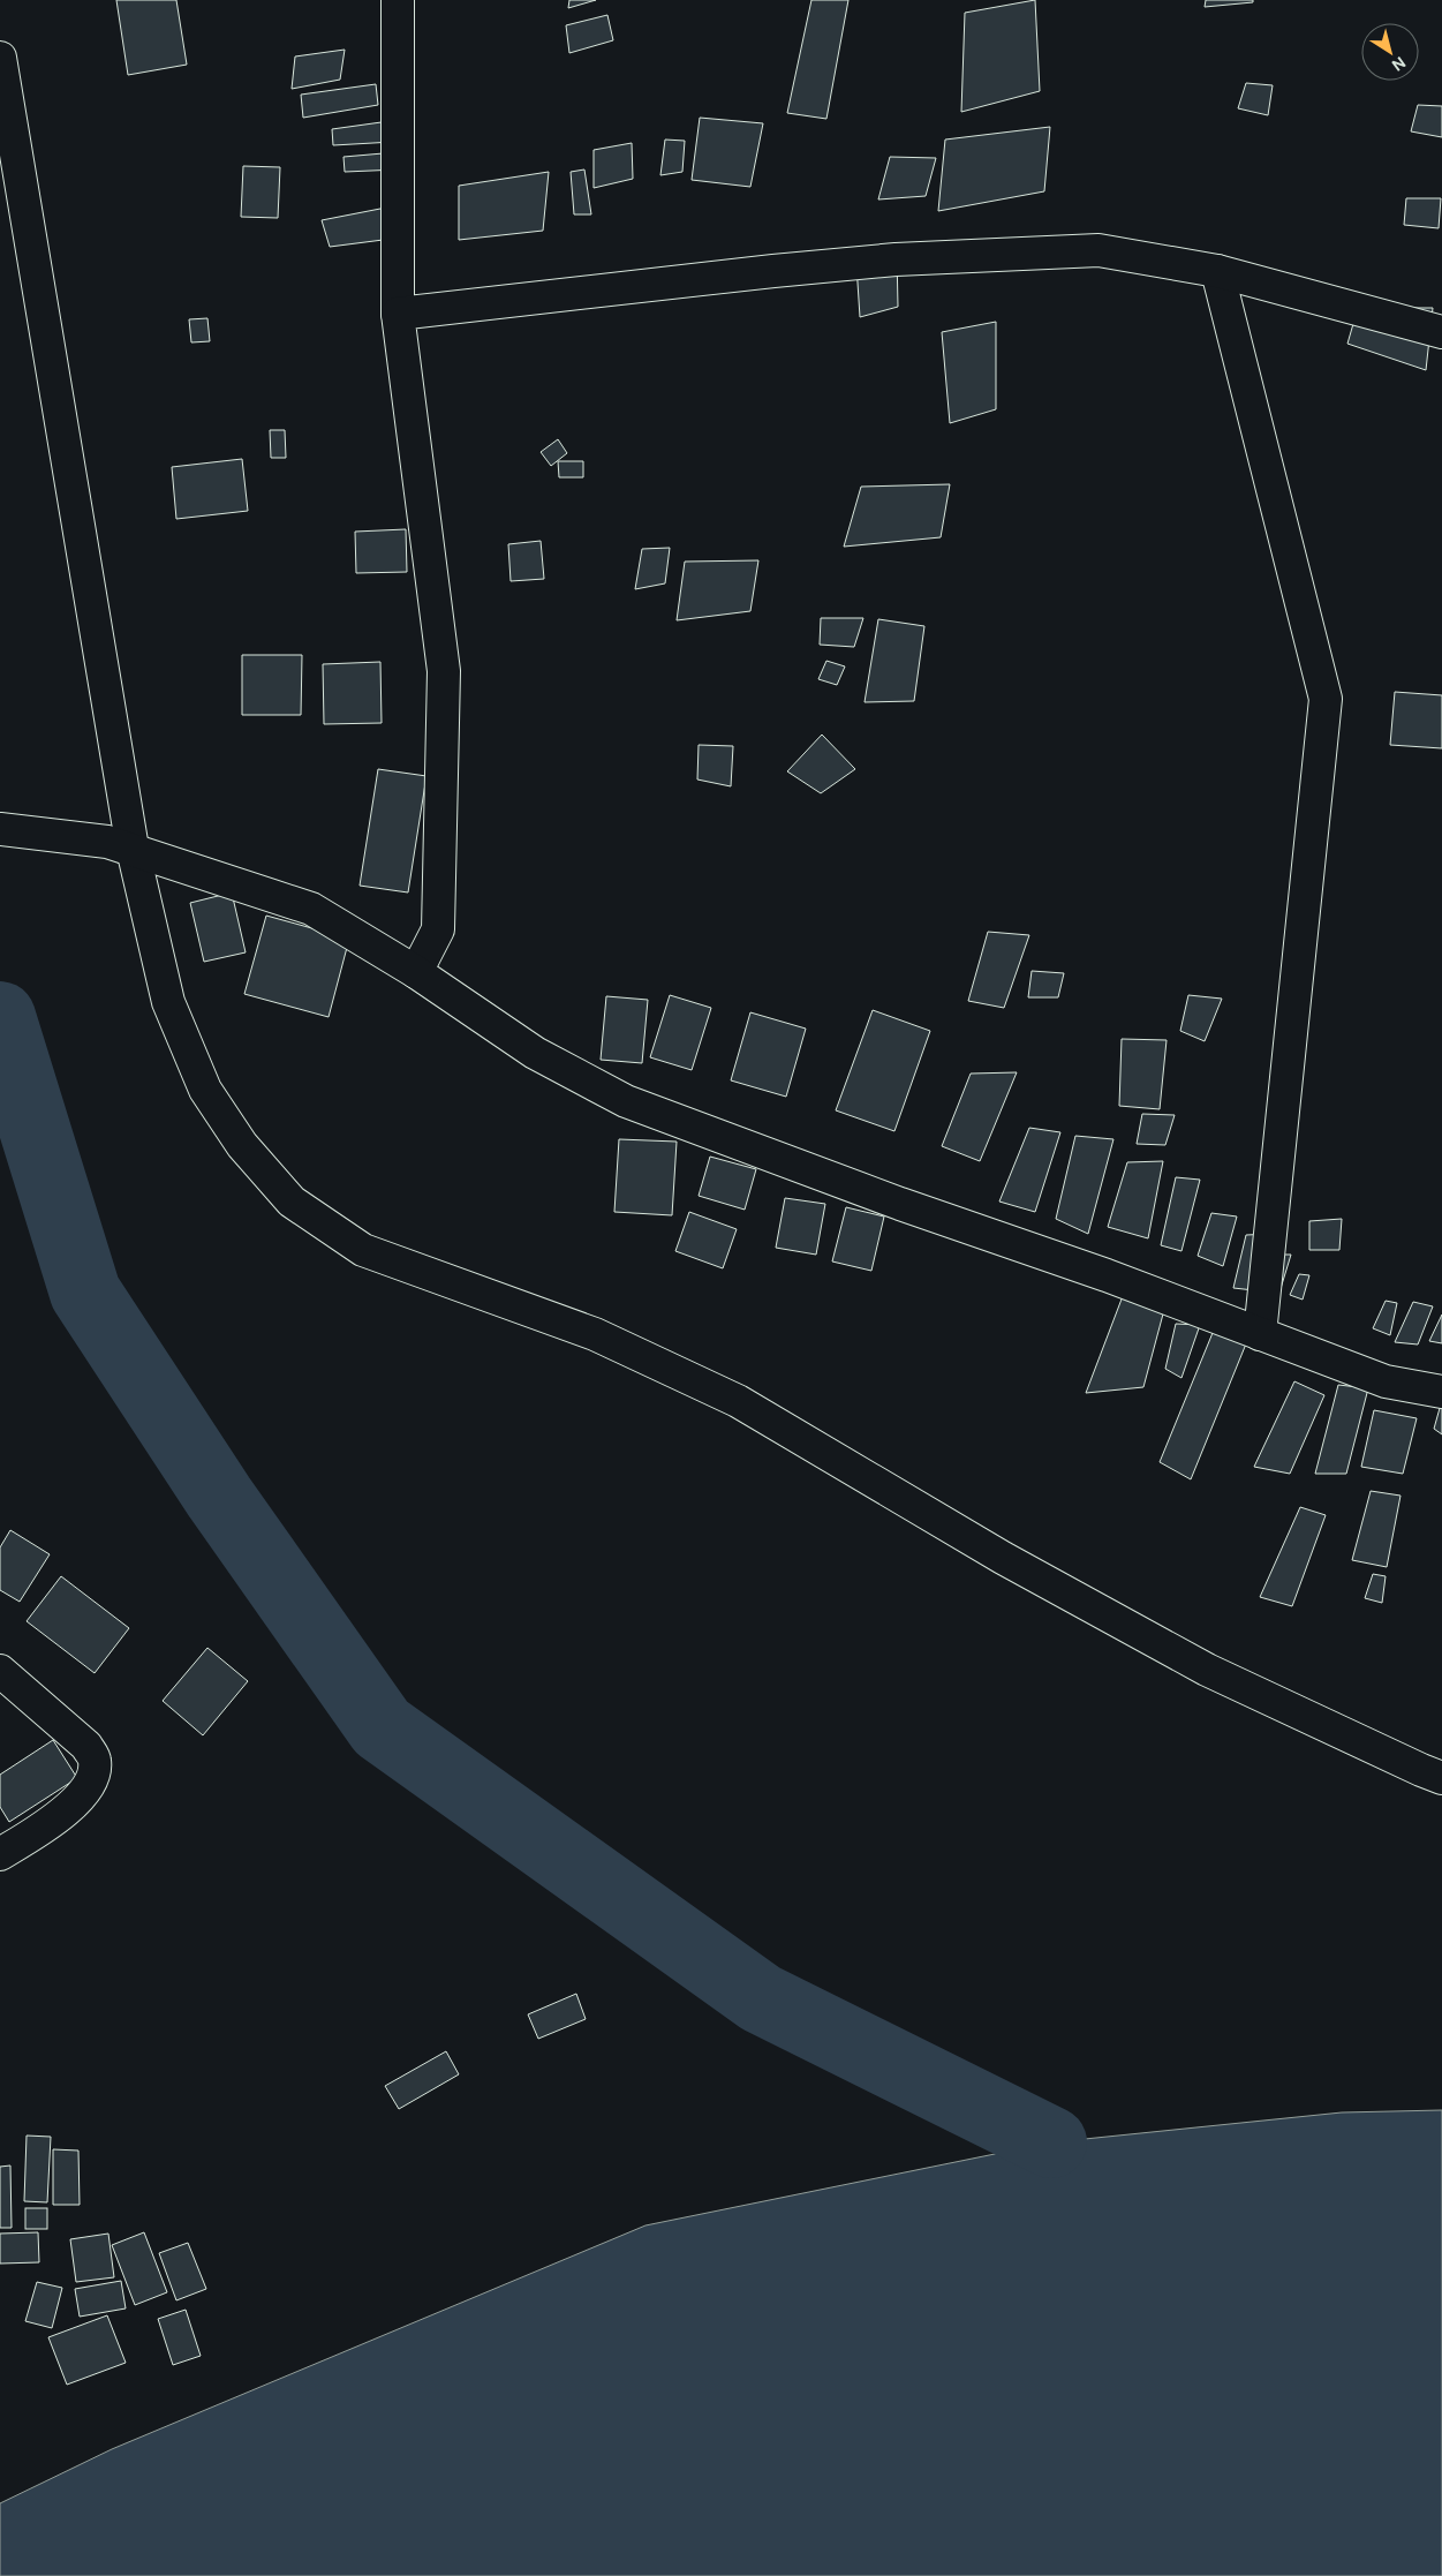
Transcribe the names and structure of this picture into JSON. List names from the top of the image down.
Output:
{
  "north": "bottom right"
}
